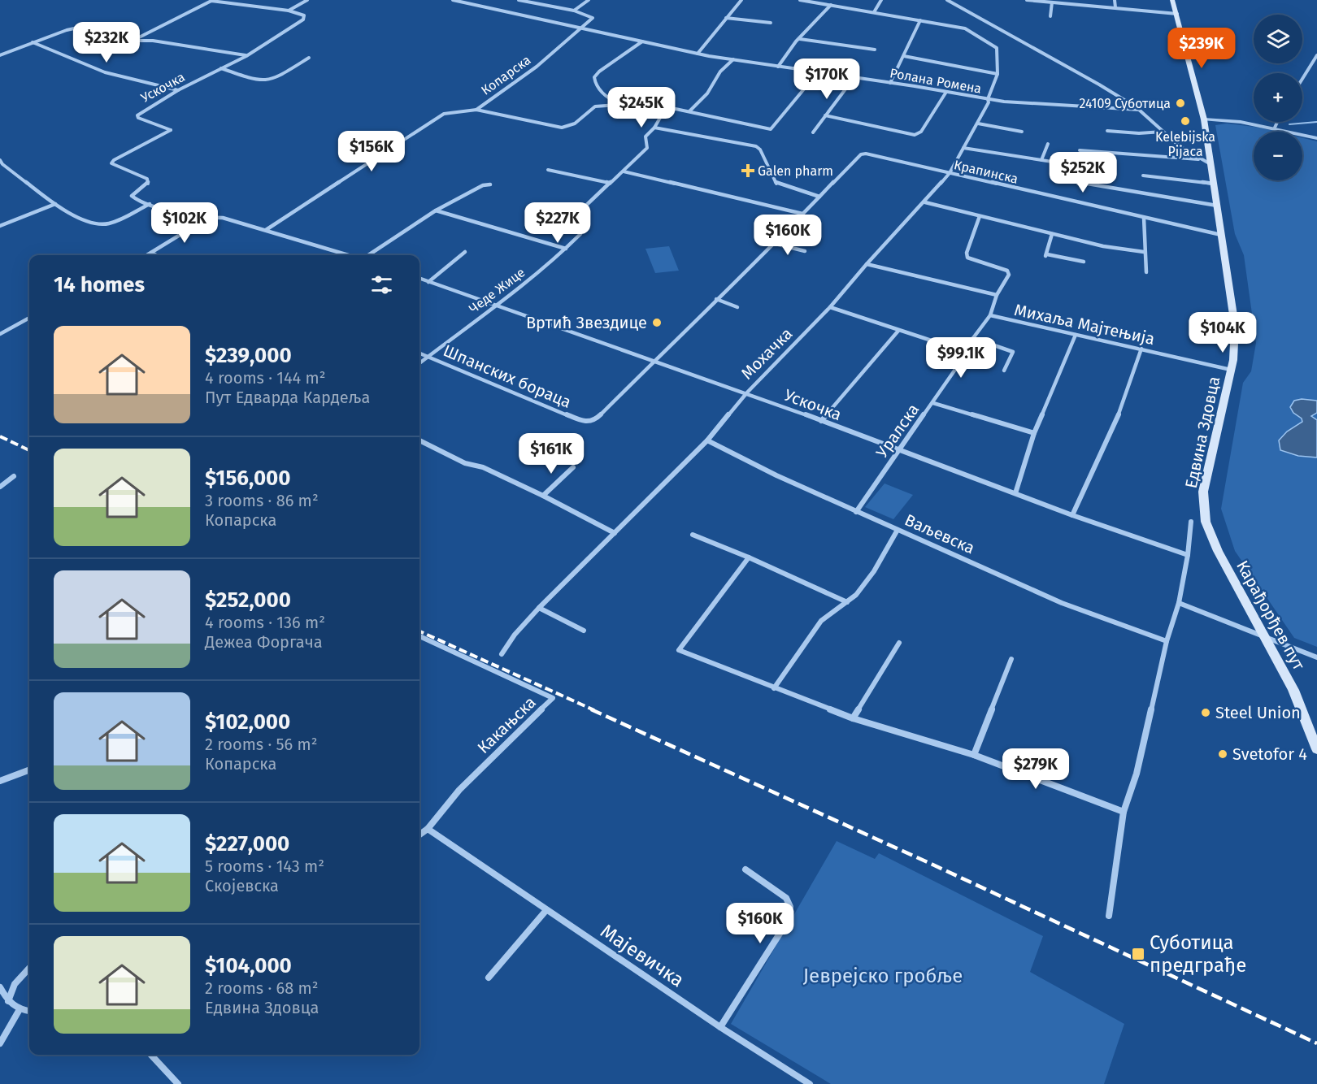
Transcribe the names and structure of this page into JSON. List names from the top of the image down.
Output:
{
  "streets": {
    "main road": ["Едвина Здовца", "Карађорђев пут"],
    "street": [
      "Копарска",
      "Ролана Ромена",
      "Ускочка",
      "Крапинска",
      "Чеде Жице",
      "Михаља Мајтењија",
      "Мохачка",
      "Шпанских бораца",
      "Уралска",
      "Ваљевска",
      "Какањска",
      "Мајевичка"
    ]
  },
  "crossings": [
    ["Копарска", "Ролана Ромена"],
    ["Копарска", "Ускочка"],
    ["Ролана Ромена", "Мохачка"],
    ["Ускочка", "Чеде Жице"],
    ["Ускочка", "Мохачка"],
    ["Ускочка", "Шпанских бораца"],
    ["Ускочка", "Уралска"],
    ["Крапинска", "Мохачка"],
    ["Крапинска", "Едвина Здовца"],
    ["Чеде Жице", "Шпанских бораца"],
    ["Михаља Мајтењија", "Уралска"],
    ["Михаља Мајтењија", "Едвина Здовца"],
    ["Мохачка", "Ваљевска"],
    ["Уралска", "Ваљевска"],
    ["Едвина Здовца", "Карађорђев пут"],
    ["Какањска", "Мајевичка"]
  ],
  "parks": ["Јеврејско гробље"],
  "places": {
    "other": [
      "24109 Суботица",
      "Kelebijska Pijaca",
      "Вртић Звездице",
      "Steel Union",
      "Svetofor 4"
    ],
    "health": ["Galen pharm"],
    "transit": ["Суботица предграђе"]
  },
  "page": {
    "map_buttons": ["+", "−"],
    "price": [
      "$232K",
      "$239K",
      "$170K",
      "$245K",
      "$156K",
      "$252K",
      "$102K",
      "$227K",
      "$160K",
      "$104K",
      "$99.1K",
      "$161K",
      "$279K",
      "$160K"
    ],
    "heading": "14 homes",
    "list": [
      {
        "name": "$239,000",
        "note": "4 rooms · 144 m² · Пут Едварда Кардеља"
      },
      {
        "name": "$156,000",
        "note": "3 rooms · 86 m² · Копарска"
      },
      {
        "name": "$252,000",
        "note": "4 rooms · 136 m² · Дежеа Форгача"
      },
      {
        "name": "$102,000",
        "note": "2 rooms · 56 m² · Копарска"
      },
      {
        "name": "$227,000",
        "note": "5 rooms · 143 m² · Скојевска"
      },
      {
        "name": "$104,000",
        "note": "2 rooms · 68 m² · Едвина Здовца"
      }
    ]
  }
}
